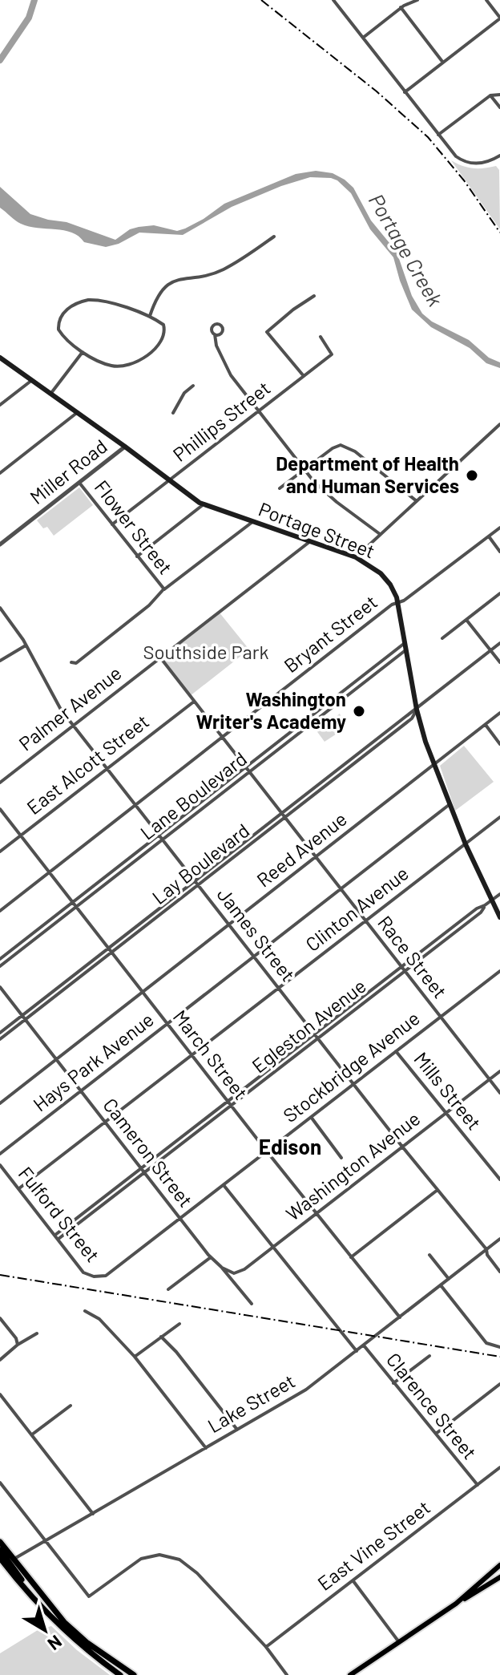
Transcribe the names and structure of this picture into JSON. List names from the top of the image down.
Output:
{
  "streets": {
    "main road": ["Portage Street"],
    "street": [
      "Phillips Street",
      "Miller Road",
      "Flower Street",
      "Bryant Street",
      "Palmer Avenue",
      "East Alcott Street",
      "Lane Boulevard",
      "Reed Avenue",
      "Lay Boulevard",
      "Clinton Avenue",
      "James Street",
      "Race Street",
      "Egleston Avenue",
      "March Street",
      "Hays Park Avenue",
      "Stockbridge Avenue",
      "Mills Street",
      "Cameron Street",
      "Washington Avenue",
      "Fulford Street",
      "Lake Street",
      "Clarence Street",
      "East Vine Street"
    ]
  },
  "crossings": [
    ["Phillips Street", "Flower Street"],
    ["Phillips Street", "Portage Street"],
    ["Miller Road", "Flower Street"],
    ["Miller Road", "Portage Street"],
    ["Portage Street", "Bryant Street"],
    ["Portage Street", "Palmer Avenue"],
    ["Portage Street", "Lane Boulevard"],
    ["Portage Street", "Reed Avenue"],
    ["Portage Street", "Lay Boulevard"],
    ["Portage Street", "Clinton Avenue"],
    ["Portage Street", "Egleston Avenue"],
    ["Portage Street", "Hays Park Avenue"],
    ["Bryant Street", "James Street"],
    ["Bryant Street", "Race Street"],
    ["Bryant Street", "March Street"],
    ["Palmer Avenue", "James Street"],
    ["Palmer Avenue", "Race Street"],
    ["East Alcott Street", "James Street"],
    ["East Alcott Street", "Race Street"],
    ["East Alcott Street", "March Street"],
    ["Lane Boulevard", "James Street"],
    ["Lane Boulevard", "Race Street"],
    ["Lane Boulevard", "March Street"],
    ["Reed Avenue", "James Street"],
    ["Reed Avenue", "Race Street"],
    ["Reed Avenue", "March Street"],
    ["Reed Avenue", "Cameron Street"],
    ["Lay Boulevard", "James Street"],
    ["Lay Boulevard", "Race Street"],
    ["Lay Boulevard", "March Street"],
    ["Lay Boulevard", "Cameron Street"],
    ["Clinton Avenue", "James Street"],
    ["Clinton Avenue", "Race Street"],
    ["Clinton Avenue", "March Street"],
    ["Clinton Avenue", "Cameron Street"],
    ["Clinton Avenue", "Fulford Street"],
    ["James Street", "Egleston Avenue"],
    ["James Street", "Hays Park Avenue"],
    ["James Street", "Stockbridge Avenue"],
    ["James Street", "Washington Avenue"],
    ["James Street", "Lake Street"],
    ["Race Street", "Egleston Avenue"],
    ["Race Street", "Hays Park Avenue"],
    ["Race Street", "Stockbridge Avenue"],
    ["Race Street", "Washington Avenue"],
    ["Egleston Avenue", "March Street"],
    ["Egleston Avenue", "Cameron Street"],
    ["Egleston Avenue", "Fulford Street"],
    ["March Street", "Hays Park Avenue"],
    ["March Street", "Stockbridge Avenue"],
    ["March Street", "Washington Avenue"],
    ["March Street", "Lake Street"],
    ["Hays Park Avenue", "Cameron Street"],
    ["Stockbridge Avenue", "Mills Street"],
    ["Stockbridge Avenue", "Cameron Street"],
    ["Stockbridge Avenue", "Fulford Street"],
    ["Mills Street", "Washington Avenue"],
    ["Cameron Street", "Washington Avenue"],
    ["Lake Street", "Clarence Street"],
    ["Clarence Street", "East Vine Street"]
  ],
  "districts": ["Edison"],
  "water": ["Portage Creek"],
  "parks": ["Southside Park"],
  "places": ["Department of Health and Human Services", "Washington Writer's Academy"],
  "north": "bottom right"
}
